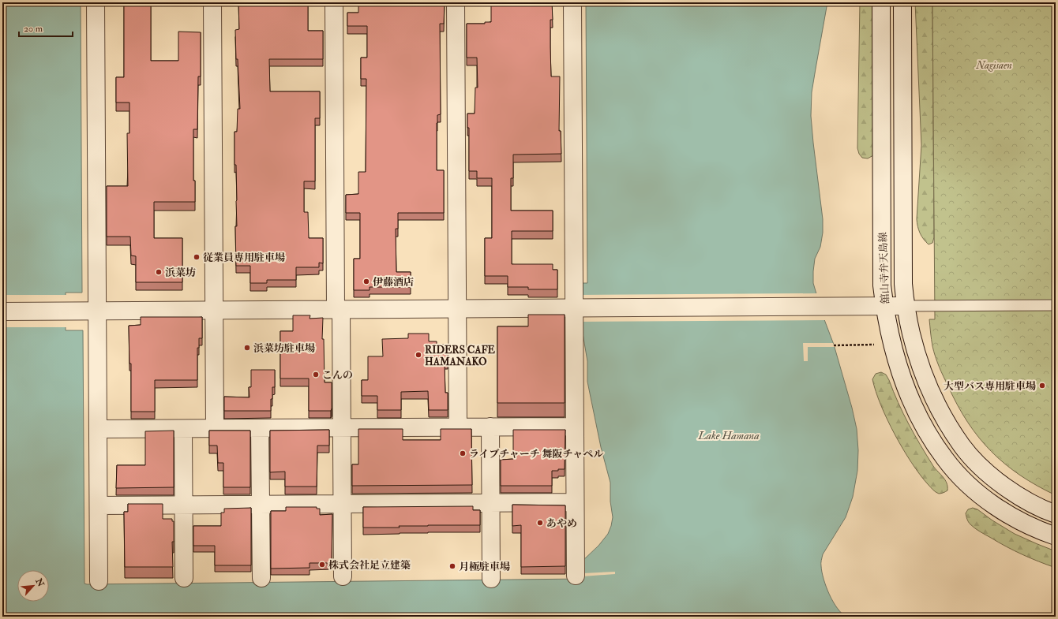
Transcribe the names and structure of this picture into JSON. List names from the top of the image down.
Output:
{
  "streets": {
    "street": ["舘山寺弁天島線"]
  },
  "water": ["Lake Hamana"],
  "parks": ["Nagisaen"],
  "places": [
    "従業員専用駐車場",
    "浜菜坊",
    "伊藤酒店",
    "浜菜坊駐車場",
    "RIDERS CAFE HAMANAKO",
    "こんの",
    "大型バス専用駐車場",
    "ライブチャーチ 舞阪チャペル",
    "あやめ",
    "株式会社足立建築",
    "月極駐車場"
  ],
  "scale_bar": "20 m",
  "north": "top right"
}
